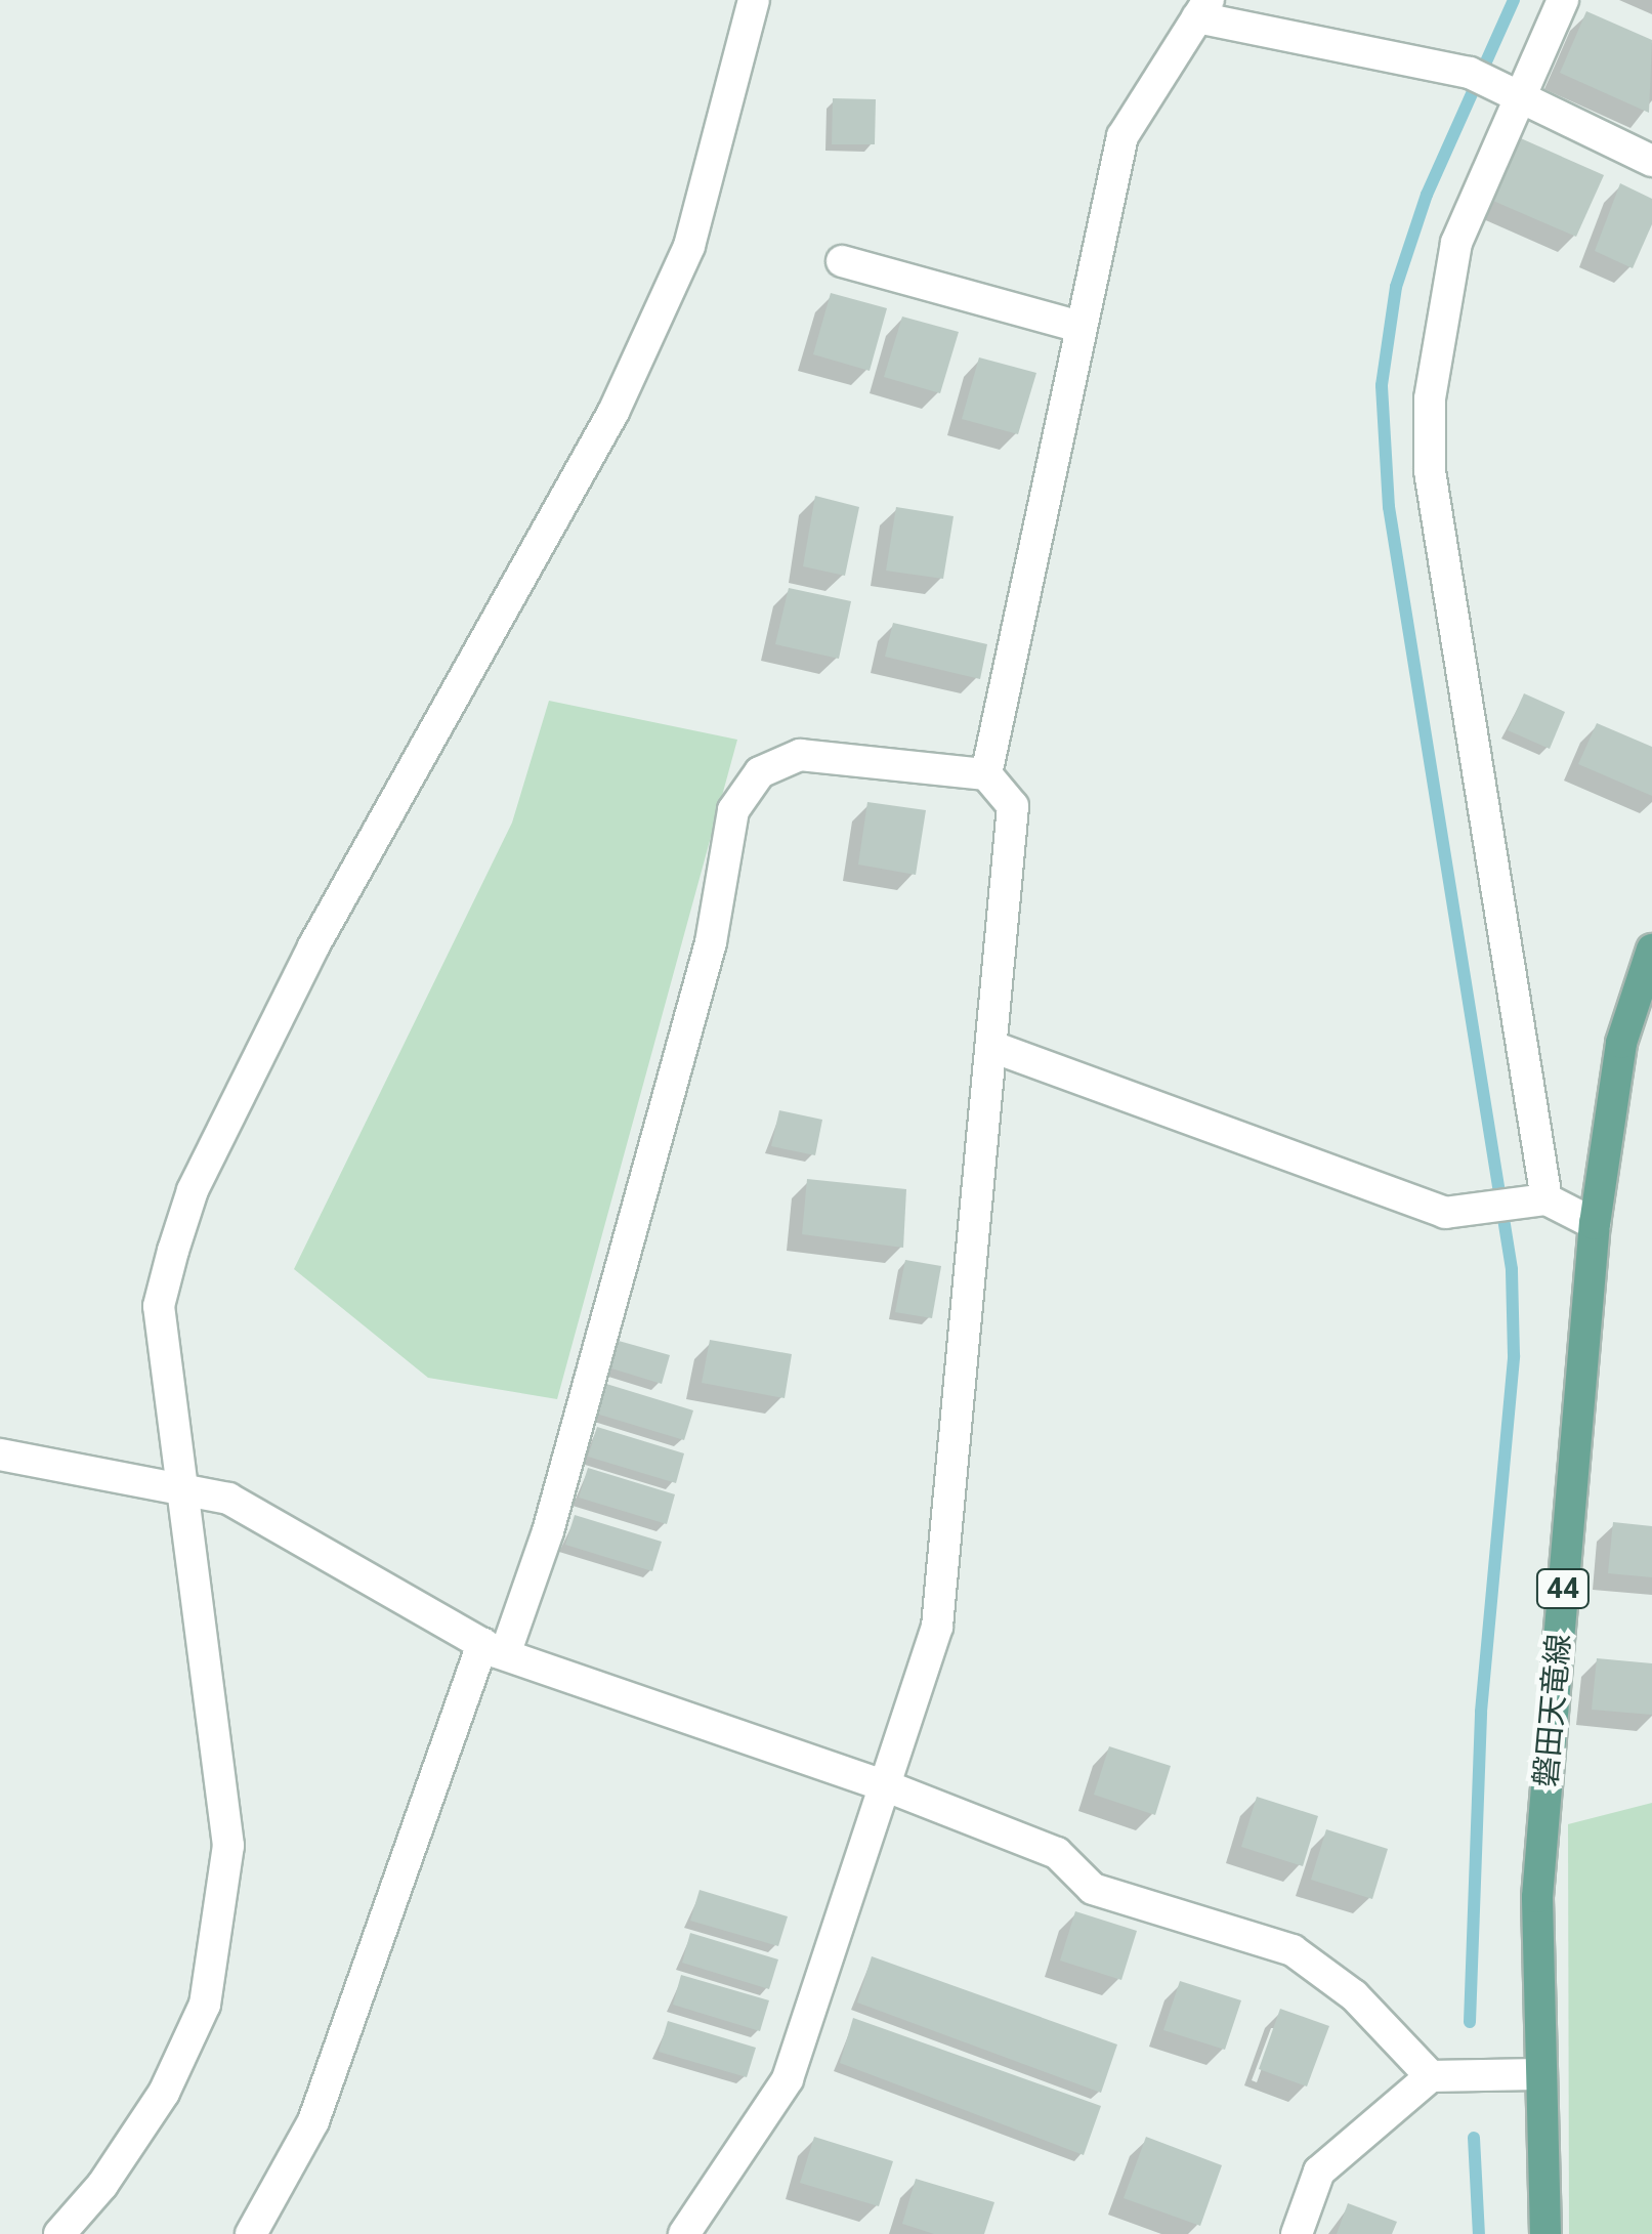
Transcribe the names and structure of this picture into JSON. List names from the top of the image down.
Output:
{
  "streets": {
    "main road": ["44", "磐田天竜線"]
  }
}
